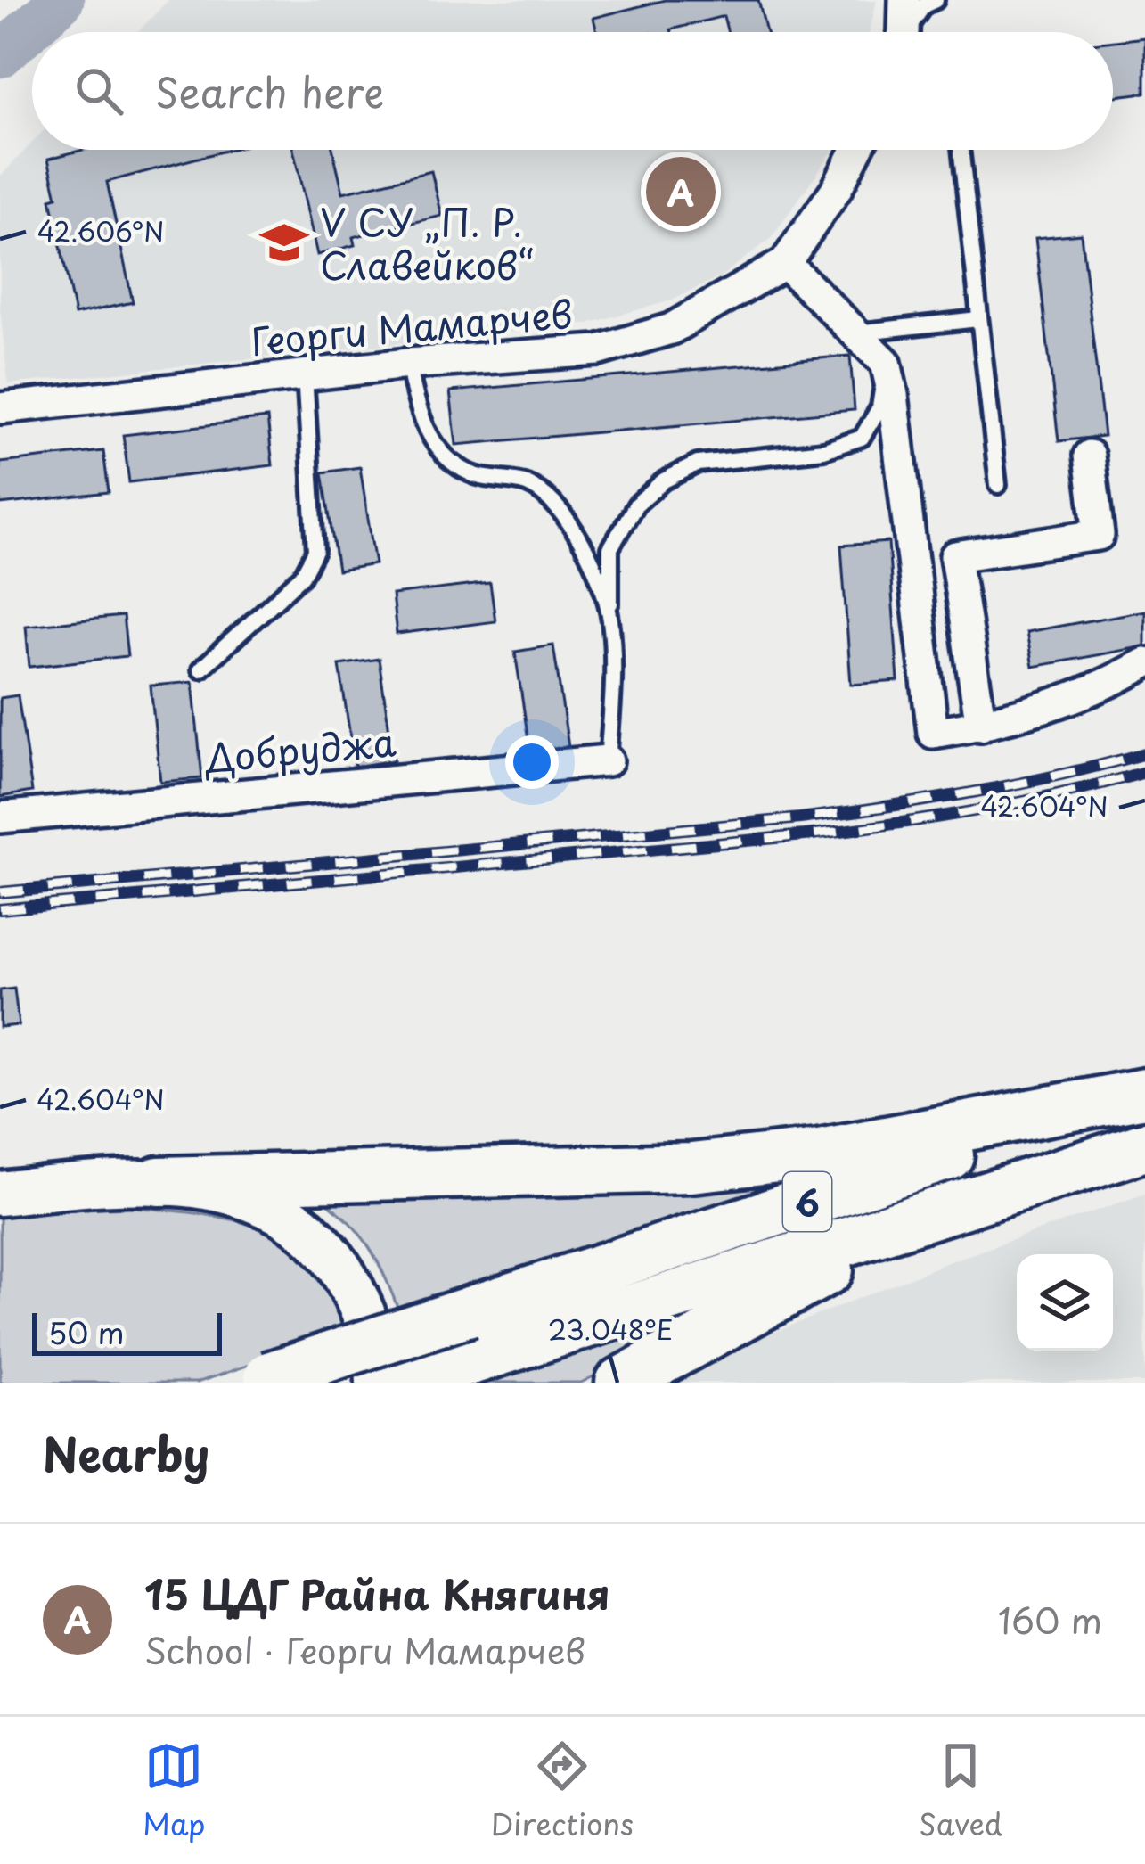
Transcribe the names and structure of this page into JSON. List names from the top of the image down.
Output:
{
  "streets": {
    "highway": ["6"],
    "street": ["Георги Мамарчев", "Добруджа"]
  },
  "places": {
    "school or university": ["V СУ „П. Р. Славейков“"]
  },
  "scale_bar": "50 m",
  "page": {
    "search": "Search here",
    "pins": "A",
    "scale": "50 m",
    "heading": "Nearby",
    "list": [
      {
        "mark": "A",
        "name": "15 ЦДГ Райна Княгиня",
        "note": "School · Георги Мамарчев",
        "value": "160 m"
      }
    ],
    "nav": ["Map", "Directions", "Saved"]
  },
  "coordinates": ["42.606°N", "42.604°N", "23.048°E"]
}
